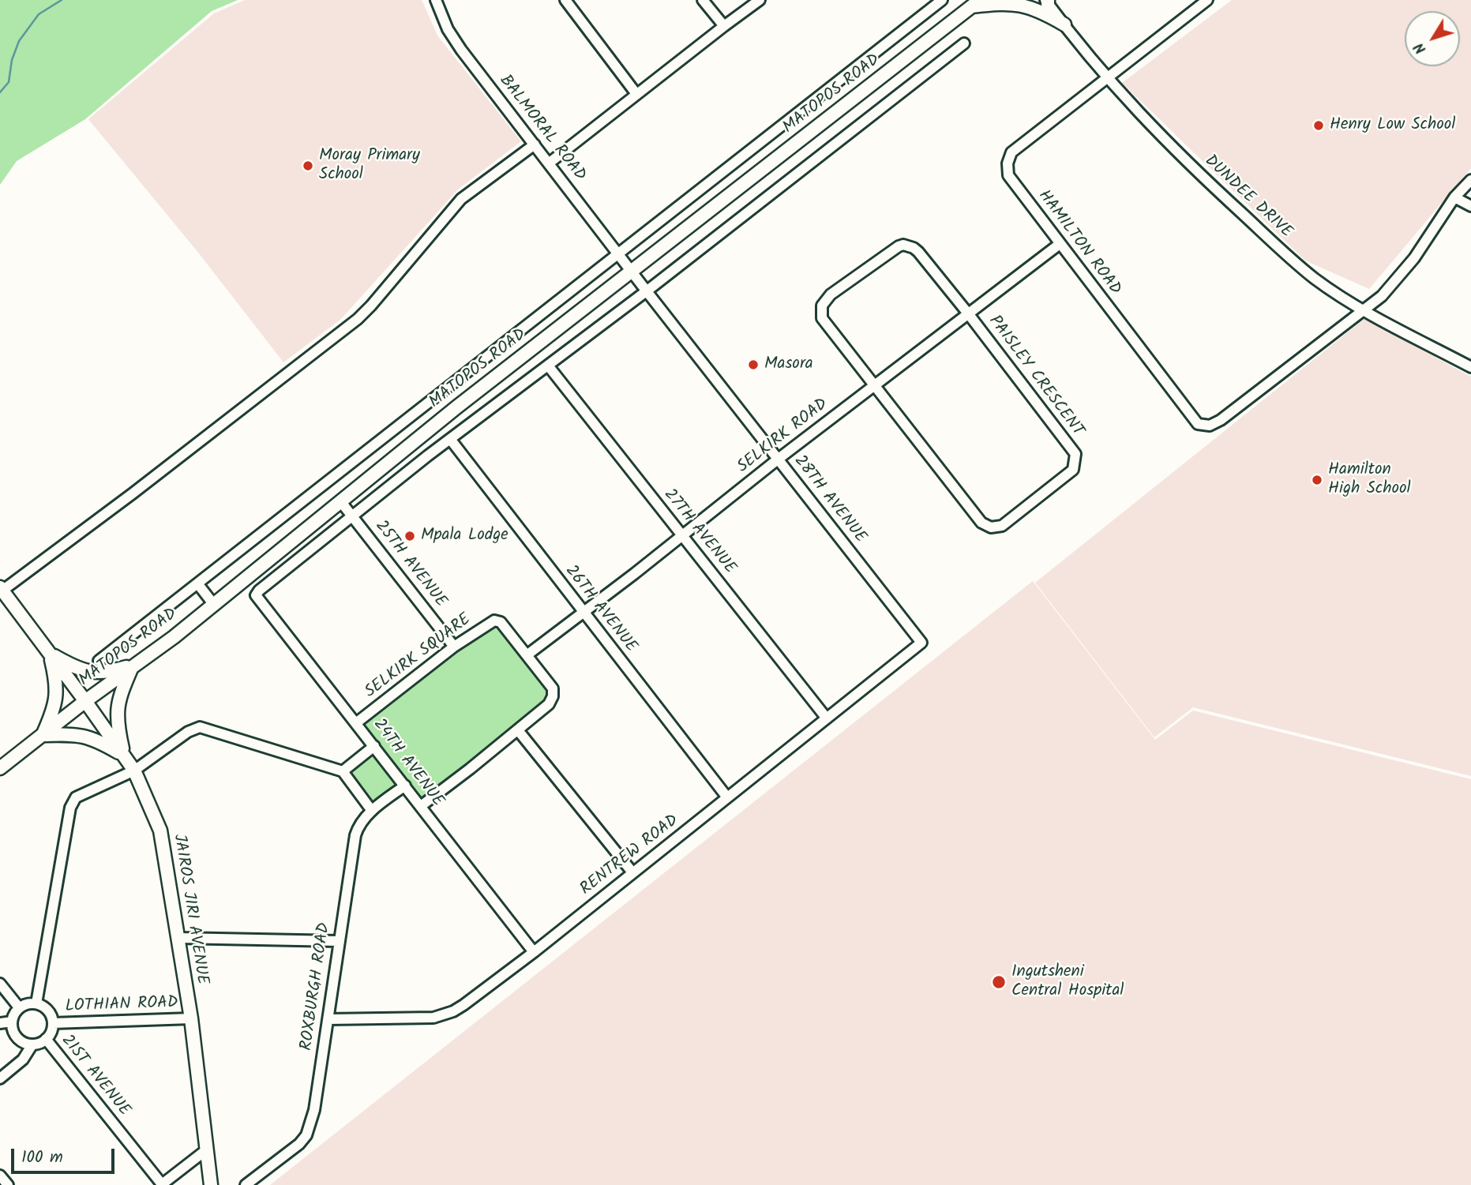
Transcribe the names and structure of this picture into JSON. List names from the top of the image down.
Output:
{
  "streets": {
    "main road": ["MATOPOS ROAD", "JAIROS JIRI AVENUE"],
    "street": [
      "BALMORAL ROAD",
      "DUNDEE DRIVE",
      "HAMILTON ROAD",
      "PAISLEY CRESCENT",
      "SELKIRK ROAD",
      "28TH AVENUE",
      "27TH AVENUE",
      "25TH AVENUE",
      "26TH AVENUE",
      "SELKIRK SQUARE",
      "24TH AVENUE",
      "RENTREW ROAD",
      "ROXBURGH ROAD",
      "LOTHIAN ROAD",
      "21ST AVENUE"
    ]
  },
  "crossings": [
    ["MATOPOS ROAD", "BALMORAL ROAD"],
    ["MATOPOS ROAD", "28TH AVENUE"],
    ["MATOPOS ROAD", "25TH AVENUE"],
    ["MATOPOS ROAD", "JAIROS JIRI AVENUE"],
    ["BALMORAL ROAD", "28TH AVENUE"],
    ["DUNDEE DRIVE", "HAMILTON ROAD"],
    ["HAMILTON ROAD", "SELKIRK ROAD"],
    ["PAISLEY CRESCENT", "SELKIRK ROAD"],
    ["SELKIRK ROAD", "28TH AVENUE"],
    ["SELKIRK ROAD", "27TH AVENUE"],
    ["SELKIRK ROAD", "26TH AVENUE"],
    ["SELKIRK ROAD", "SELKIRK SQUARE"],
    ["28TH AVENUE", "RENTREW ROAD"],
    ["27TH AVENUE", "RENTREW ROAD"],
    ["25TH AVENUE", "SELKIRK SQUARE"],
    ["25TH AVENUE", "24TH AVENUE"],
    ["26TH AVENUE", "RENTREW ROAD"],
    ["SELKIRK SQUARE", "24TH AVENUE"],
    ["24TH AVENUE", "RENTREW ROAD"],
    ["24TH AVENUE", "ROXBURGH ROAD"],
    ["RENTREW ROAD", "ROXBURGH ROAD"],
    ["JAIROS JIRI AVENUE", "LOTHIAN ROAD"],
    ["LOTHIAN ROAD", "21ST AVENUE"]
  ],
  "places": [
    "Henry Low School",
    "Moray Primary School",
    "Masora",
    "Hamilton High School",
    "Mpala Lodge",
    "Ingutsheni Central Hospital"
  ],
  "scale_bar": "100 m",
  "north": "bottom left"
}
